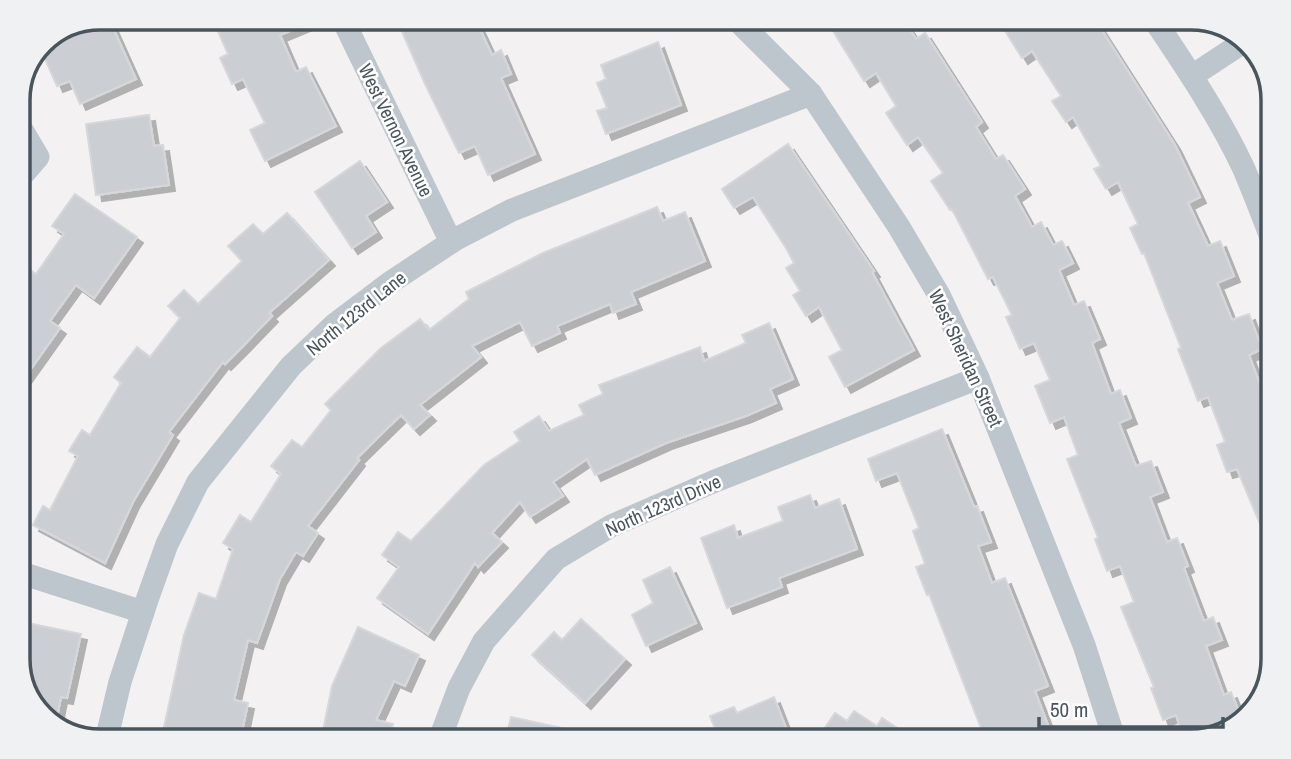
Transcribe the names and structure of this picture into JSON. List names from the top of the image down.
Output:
{
  "streets": {
    "street": [
      "West Vernon Avenue",
      "North 123rd Lane",
      "West Sheridan Street",
      "North 123rd Drive"
    ]
  },
  "crossings": [
    ["West Vernon Avenue", "North 123rd Lane"],
    ["North 123rd Lane", "West Sheridan Street"],
    ["West Sheridan Street", "North 123rd Drive"]
  ],
  "scale_bar": "50 m"
}
